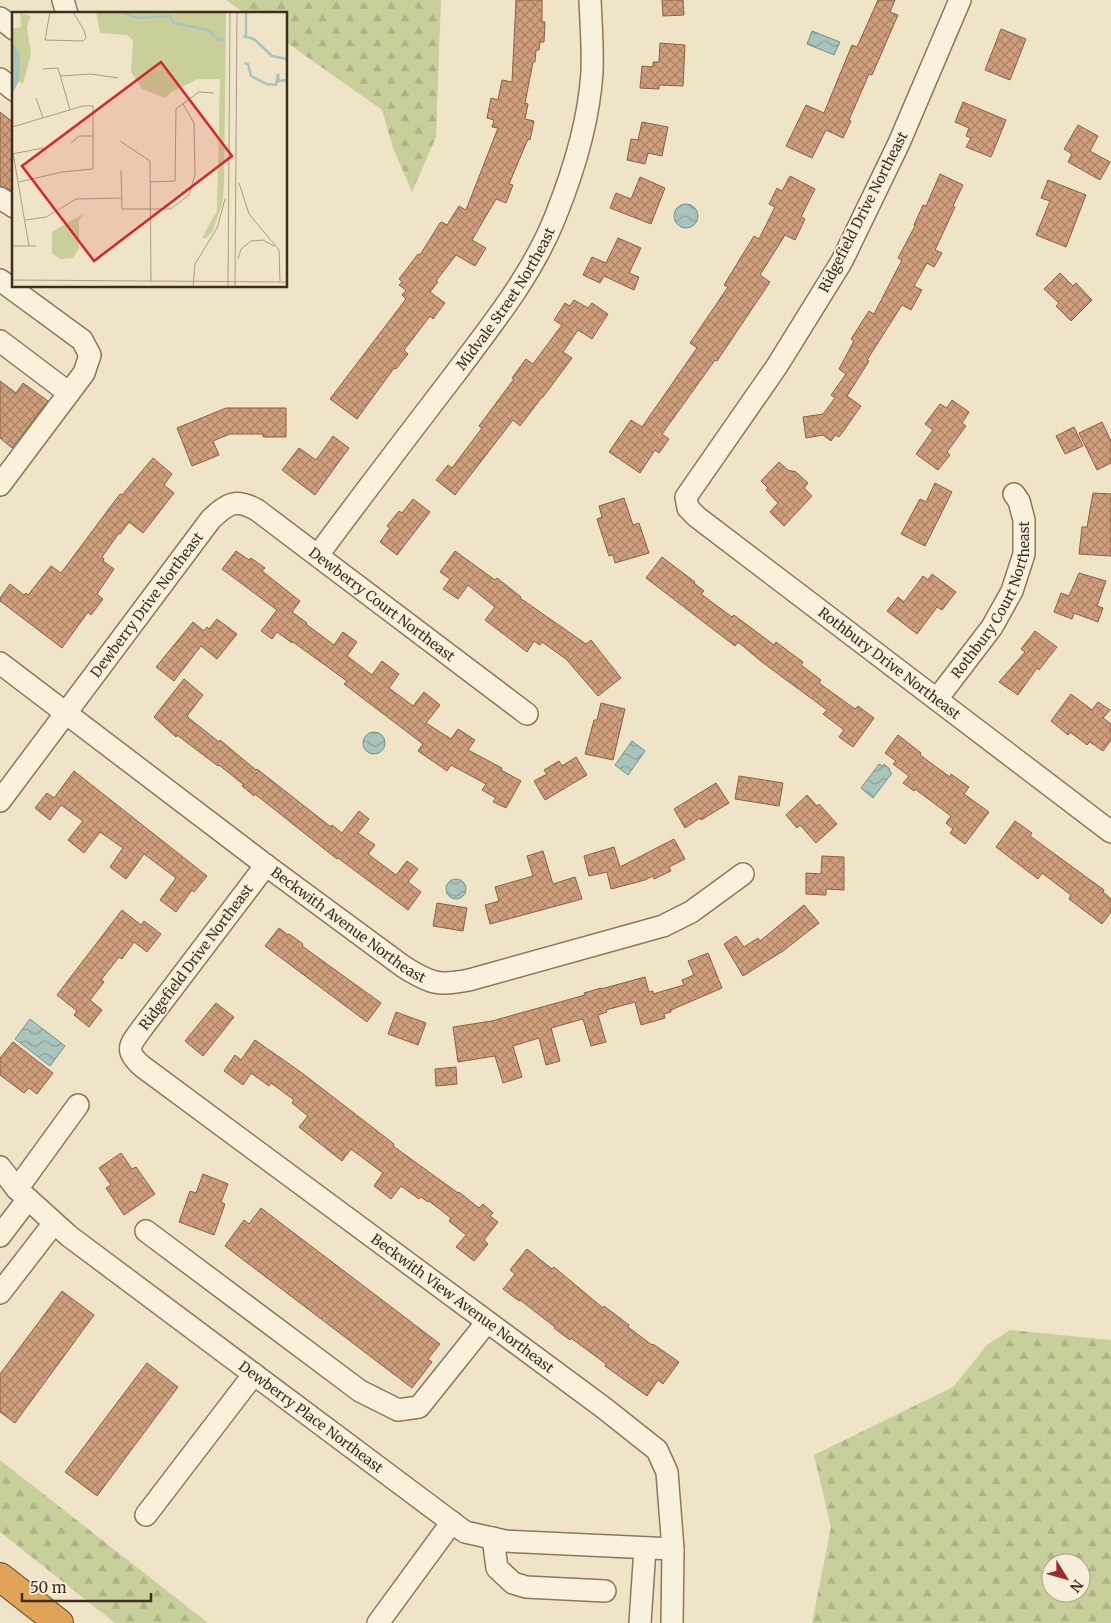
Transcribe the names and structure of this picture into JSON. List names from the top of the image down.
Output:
{
  "streets": {
    "street": [
      "Ridgefield Drive Northeast",
      "Midvale Street Northeast",
      "Rothbury Court Northeast",
      "Dewberry Court Northeast",
      "Dewberry Drive Northeast",
      "Rothbury Drive Northeast",
      "Beckwith Avenue Northeast",
      "Beckwith View Avenue Northeast",
      "Dewberry Place Northeast"
    ]
  },
  "crossings": [
    ["Ridgefield Drive Northeast", "Rothbury Drive Northeast"],
    ["Ridgefield Drive Northeast", "Beckwith Avenue Northeast"],
    ["Ridgefield Drive Northeast", "Beckwith View Avenue Northeast"],
    ["Midvale Street Northeast", "Dewberry Court Northeast"],
    ["Rothbury Court Northeast", "Rothbury Drive Northeast"],
    ["Dewberry Court Northeast", "Dewberry Drive Northeast"],
    ["Dewberry Drive Northeast", "Beckwith Avenue Northeast"],
    ["Beckwith View Avenue Northeast", "Dewberry Place Northeast"]
  ],
  "scale_bar": "50 m",
  "north": "bottom right"
}
